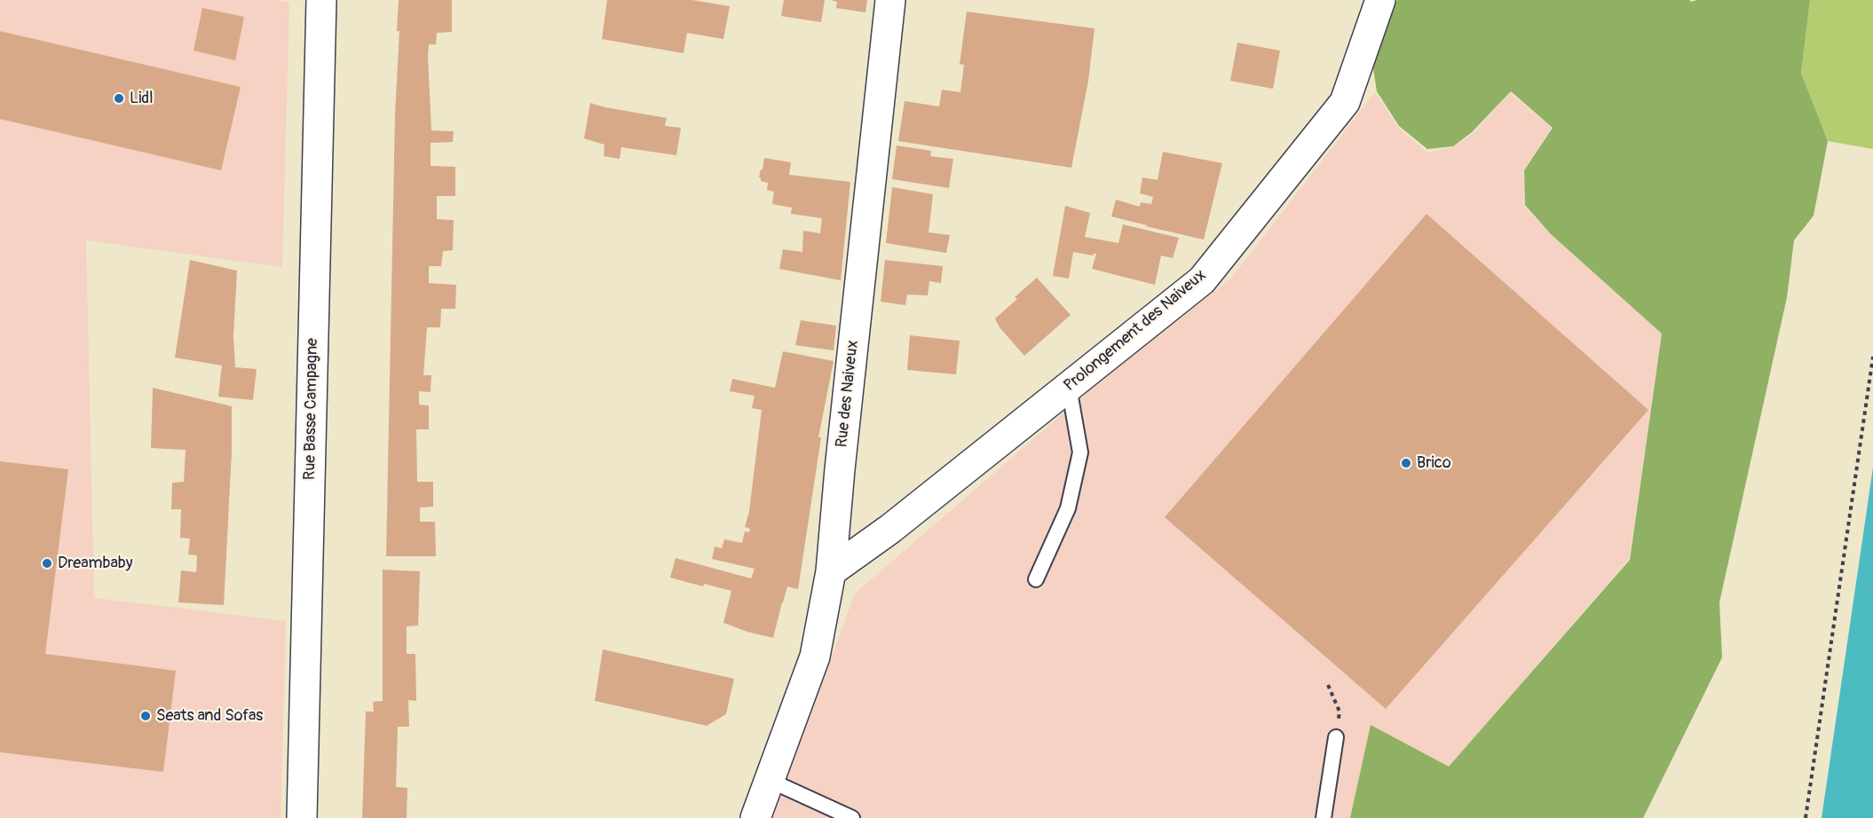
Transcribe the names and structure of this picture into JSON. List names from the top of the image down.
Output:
{
  "streets": {
    "street": ["Prolongement des Naiveux", "Rue des Naiveux", "Rue Basse Campagne"]
  },
  "crossings": [
    ["Prolongement des Naiveux", "Rue des Naiveux"]
  ],
  "places": [
    "Lidl",
    "Brico",
    "Dreambaby",
    "Seats and Sofas"
  ]
}
